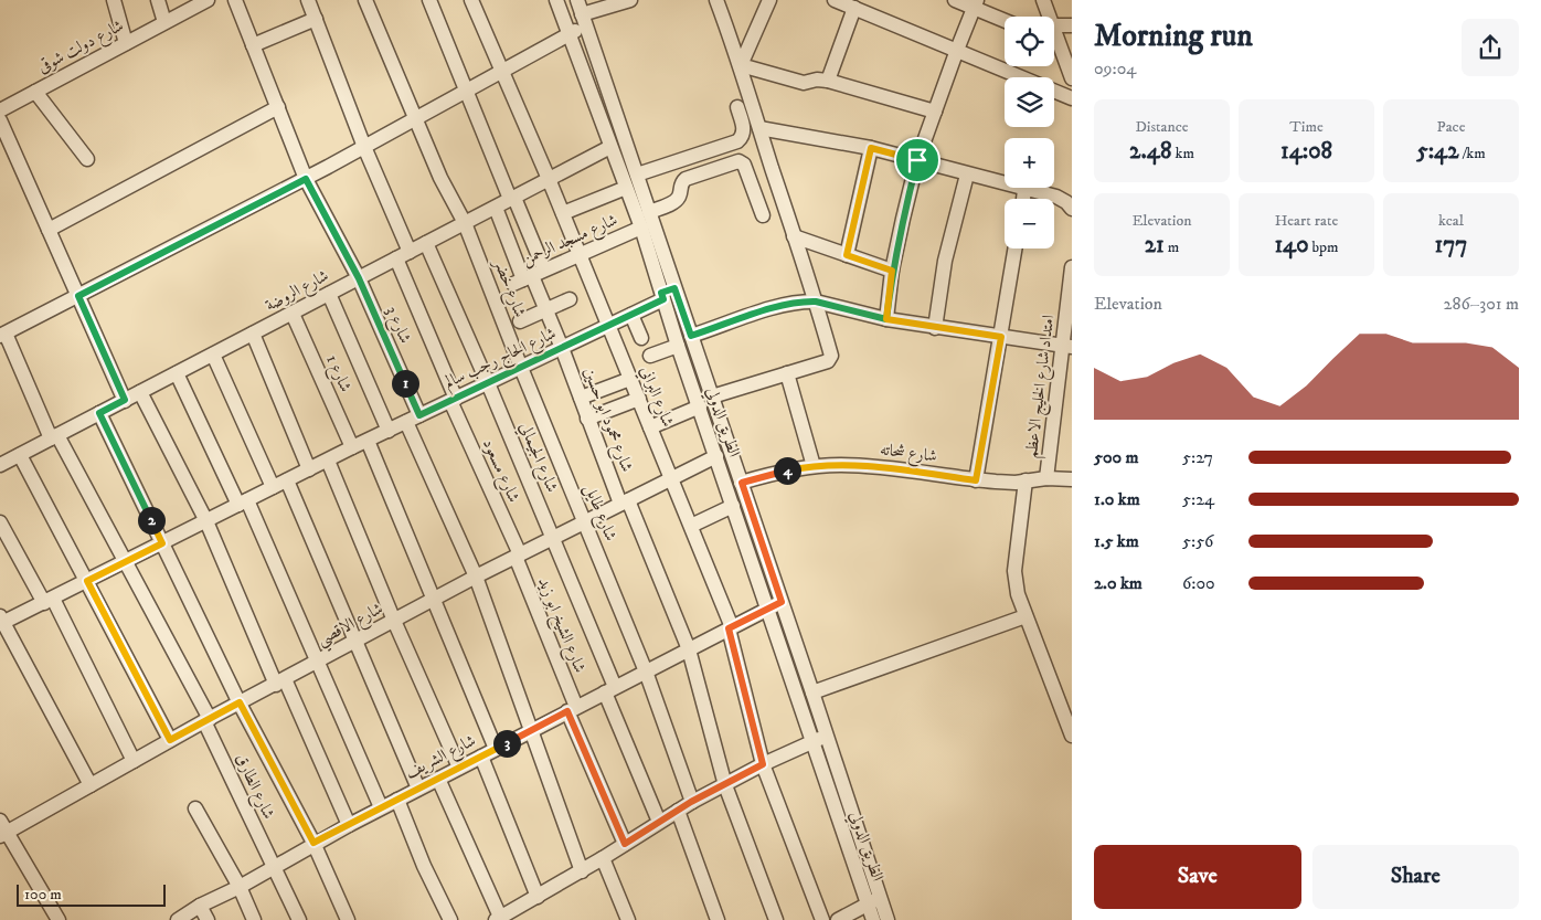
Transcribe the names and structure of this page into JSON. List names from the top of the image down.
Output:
{
  "streets": {
    "street": [
      "شارع دولت شوقى",
      "شارع مسجد الرحمن",
      "شارع خضر",
      "شارع الروضة",
      "شارع 3",
      "شارع الحاج رجب سالم",
      "شارع 1",
      "امتداد شارع الخليج الاعظم",
      "شارع البراني",
      "شارع محمود ابو حسين",
      "الطريق الدولي",
      "شارع شحاته",
      "شارع الجيمالي",
      "شارع مسعود",
      "شارع طايل",
      "شارع الاقصي",
      "شارع الشيخ ابو زيد",
      "شارع الشريف",
      "شارع الطارق"
    ]
  },
  "crossings": [
    ["شارع مسجد الرحمن", "شارع البراني"],
    ["شارع مسجد الرحمن", "شارع محمود ابو حسين"],
    ["شارع مسجد الرحمن", "الطريق الدولي"],
    ["شارع خضر", "شارع الروضة"],
    ["شارع خضر", "شارع الحاج رجب سالم"],
    ["شارع خضر", "شارع طايل"],
    ["شارع الروضة", "شارع 3"],
    ["شارع الروضة", "شارع 1"],
    ["شارع الروضة", "شارع البراني"],
    ["شارع الروضة", "الطريق الدولي"],
    ["شارع الروضة", "شارع الجيمالي"],
    ["شارع الروضة", "شارع مسعود"],
    ["شارع الروضة", "شارع الطارق"],
    ["شارع 3", "شارع الحاج رجب سالم"],
    ["شارع 3", "شارع الاقصي"],
    ["شارع 3", "شارع الشريف"],
    ["شارع الحاج رجب سالم", "شارع 1"],
    ["شارع الحاج رجب سالم", "شارع البراني"],
    ["شارع الحاج رجب سالم", "شارع محمود ابو حسين"],
    ["شارع الحاج رجب سالم", "الطريق الدولي"],
    ["شارع الحاج رجب سالم", "شارع الجيمالي"],
    ["شارع الحاج رجب سالم", "شارع مسعود"],
    ["شارع الحاج رجب سالم", "شارع طايل"],
    ["شارع الحاج رجب سالم", "شارع الطارق"],
    ["امتداد شارع الخليج الاعظم", "شارع شحاته"],
    ["شارع البراني", "شارع الاقصي"],
    ["شارع البراني", "شارع الشريف"],
    ["شارع محمود ابو حسين", "شارع الاقصي"],
    ["شارع محمود ابو حسين", "شارع الشريف"],
    ["الطريق الدولي", "شارع شحاته"],
    ["الطريق الدولي", "شارع الاقصي"],
    ["الطريق الدولي", "شارع الشريف"],
    ["شارع الجيمالي", "شارع الاقصي"],
    ["شارع الجيمالي", "شارع الشريف"],
    ["شارع مسعود", "شارع الاقصي"],
    ["شارع مسعود", "شارع الشيخ ابو زيد"],
    ["شارع طايل", "شارع الاقصي"],
    ["شارع طايل", "شارع الشريف"],
    ["شارع الاقصي", "شارع الشيخ ابو زيد"],
    ["شارع الاقصي", "شارع الطارق"],
    ["شارع الشيخ ابو زيد", "شارع الشريف"],
    ["شارع الشريف", "شارع الطارق"]
  ],
  "scale_bar": "100 m",
  "page": {
    "heading": ["Morning run", "09:04"],
    "map_buttons": ["+", "−"],
    "stats": [
      ["Distance", "2.48 km"],
      ["Time", "14:08"],
      ["Pace", "5:42 /km"],
      ["Elevation", "21 m"],
      ["Heart rate", "140 bpm"],
      ["kcal", "177"]
    ],
    "chart": ["Elevation", "286–301 m"],
    "pins": [
      "1",
      "4",
      "2",
      "3"
    ],
    "list": [
      {
        "name": "500 m",
        "note": "5:27"
      },
      {
        "name": "1.0 km",
        "note": "5:24"
      },
      {
        "name": "1.5 km",
        "note": "5:56"
      },
      {
        "name": "2.0 km",
        "note": "6:00"
      }
    ],
    "buttons": ["Save", "Share"],
    "scale": "100 m"
  }
}
